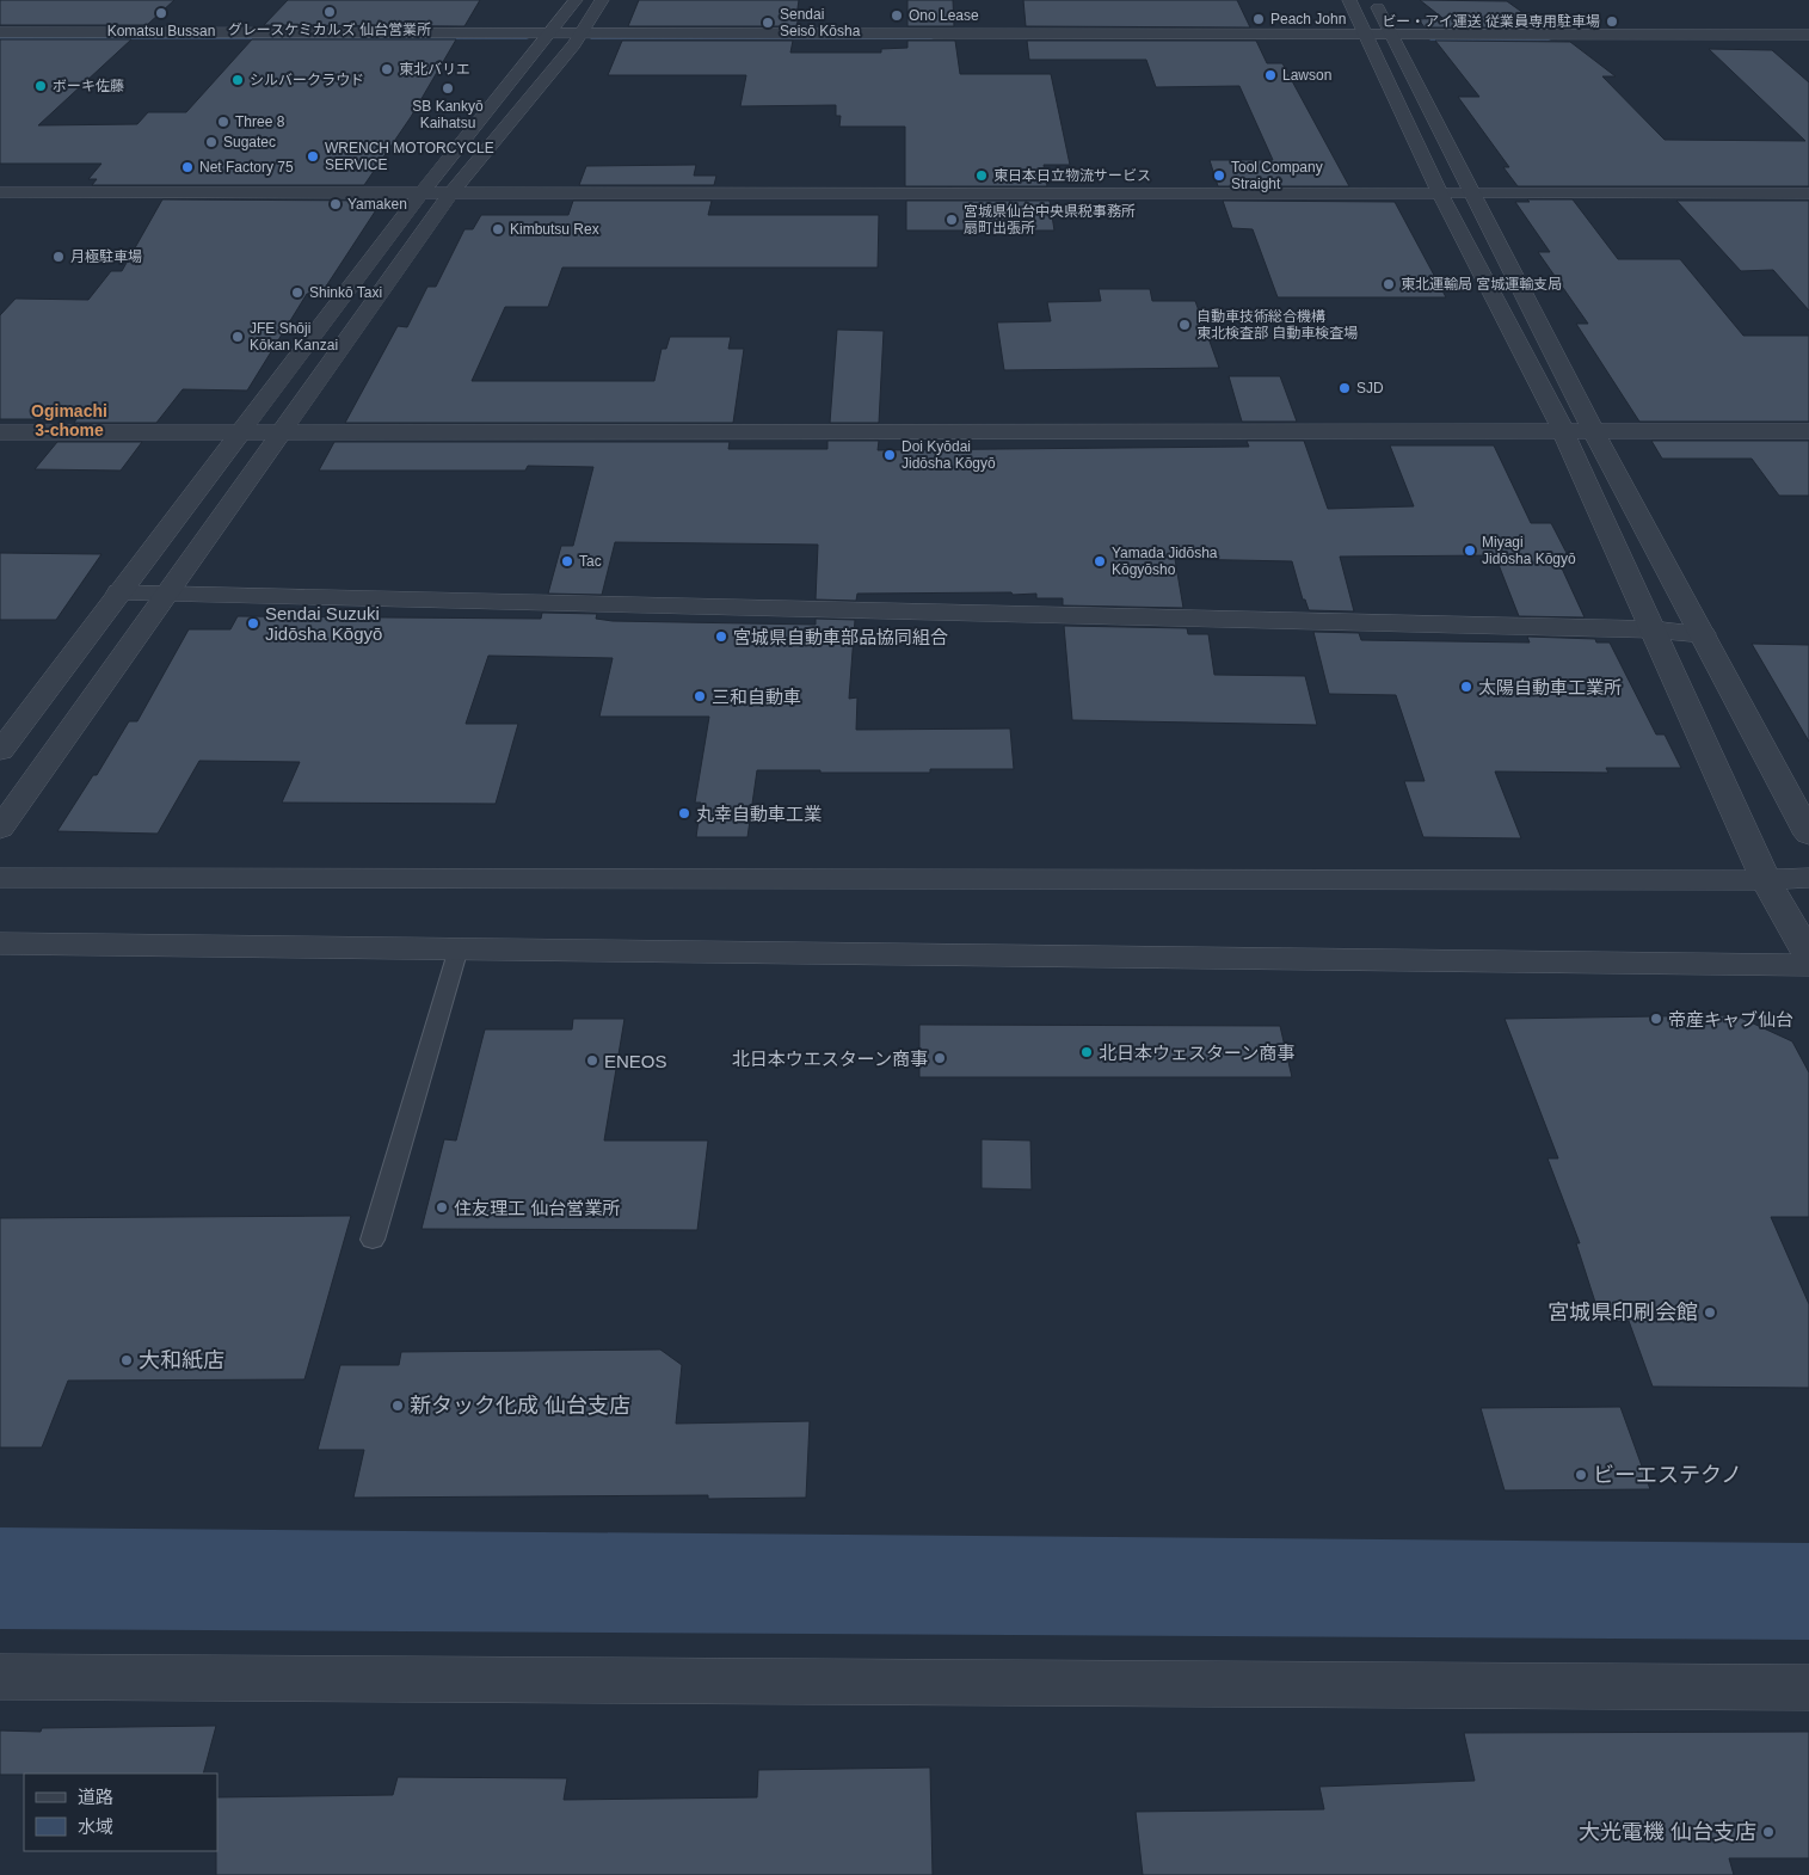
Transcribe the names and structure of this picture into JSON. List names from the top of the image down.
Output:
{
  "districts": ["Ogimachi 3-chome"],
  "places": [
    "グレースケミカルズ 仙台営業所",
    "Komatsu Bussan",
    "Ono Lease",
    "Peach John",
    "ビー・アイ運送 従業員専用駐車場",
    "Sendai Seisō Kōsha",
    "東北バリエ",
    "Lawson",
    "シルバークラウド",
    "ボーキ佐藤",
    "SB Kankyō Kaihatsu",
    "Three 8",
    "Sugatec",
    "WRENCH MOTORCYCLE SERVICE",
    "Net Factory 75",
    "東日本日立物流サービス",
    "Tool Company Straight",
    "Yamaken",
    "宮城県仙台中央県税事務所 扇町出張所",
    "Kimbutsu Rex",
    "月極駐車場",
    "東北運輸局 宮城運輸支局",
    "Shinkō Taxi",
    "自動車技術総合機構 東北検査部 自動車検査場",
    "JFE Shōji Kōkan Kanzai",
    "SJD",
    "Doi Kyōdai Jidōsha Kōgyō",
    "Miyagi Jidōsha Kōgyō",
    "Tac",
    "Yamada Jidōsha Kōgyōsho",
    "Sendai Suzuki Jidōsha Kōgyō",
    "宮城県自動車部品協同組合",
    "太陽自動車工業所",
    "三和自動車",
    "丸幸自動車工業",
    "帝産キャブ仙台",
    "北日本ウェスターン商事",
    "北日本ウエスターン商事",
    "ENEOS",
    "住友理工 仙台営業所",
    "宮城県印刷会館",
    "大和紙店",
    "新タック化成 仙台支店",
    "ビーエステクノ",
    "大光電機 仙台支店"
  ],
  "legend": ["道路", "水域"]
}
